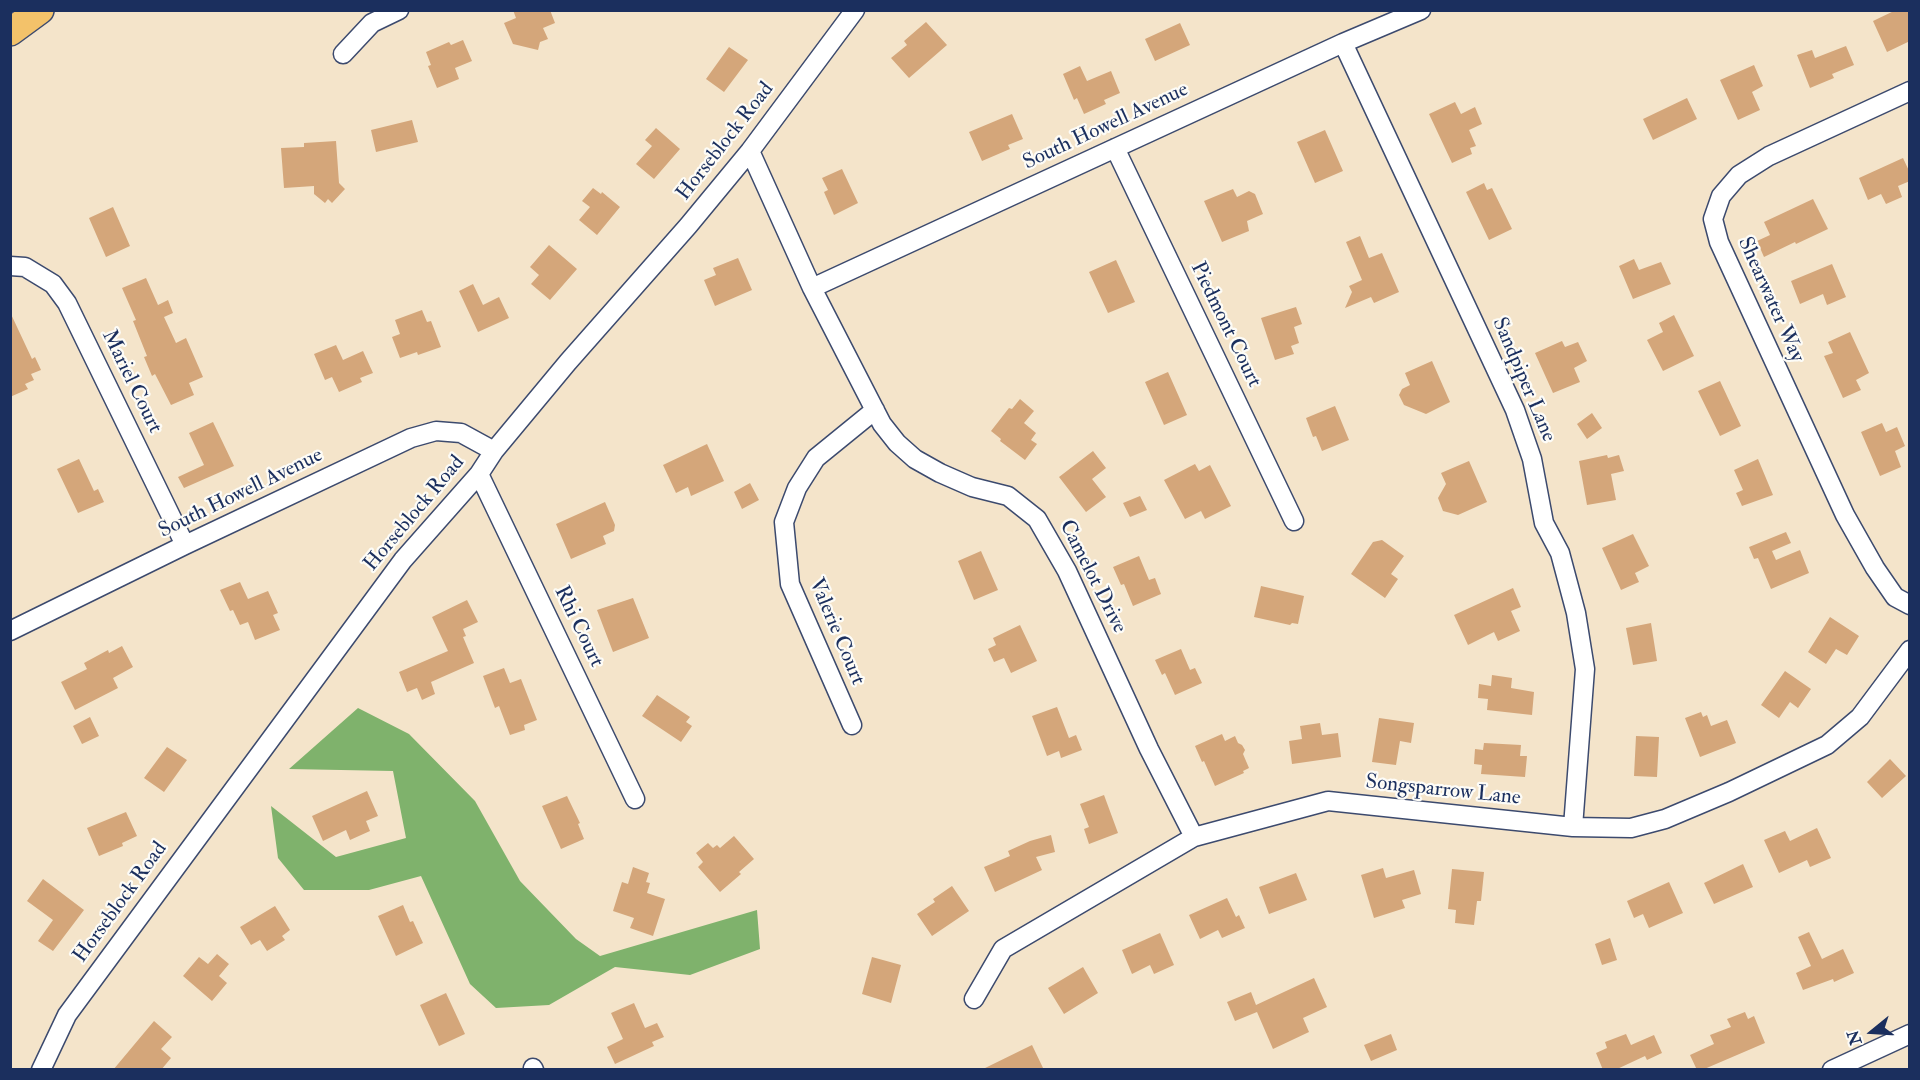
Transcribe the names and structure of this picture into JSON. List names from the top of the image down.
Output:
{
  "streets": {
    "street": [
      "South Howell Avenue",
      "Horseblock Road",
      "Shearwater Way",
      "Piedmont Court",
      "Sandpiper Lane",
      "Mariel Court",
      "Camelot Drive",
      "Rhi Court",
      "Valerie Court",
      "Songsparrow Lane"
    ]
  },
  "crossings": [
    ["South Howell Avenue", "Horseblock Road"],
    ["South Howell Avenue", "Piedmont Court"],
    ["South Howell Avenue", "Sandpiper Lane"],
    ["South Howell Avenue", "Mariel Court"],
    ["South Howell Avenue", "Camelot Drive"],
    ["Horseblock Road", "Camelot Drive"],
    ["Horseblock Road", "Rhi Court"],
    ["Sandpiper Lane", "Songsparrow Lane"],
    ["Camelot Drive", "Valerie Court"],
    ["Camelot Drive", "Songsparrow Lane"]
  ],
  "north": "left"
}
